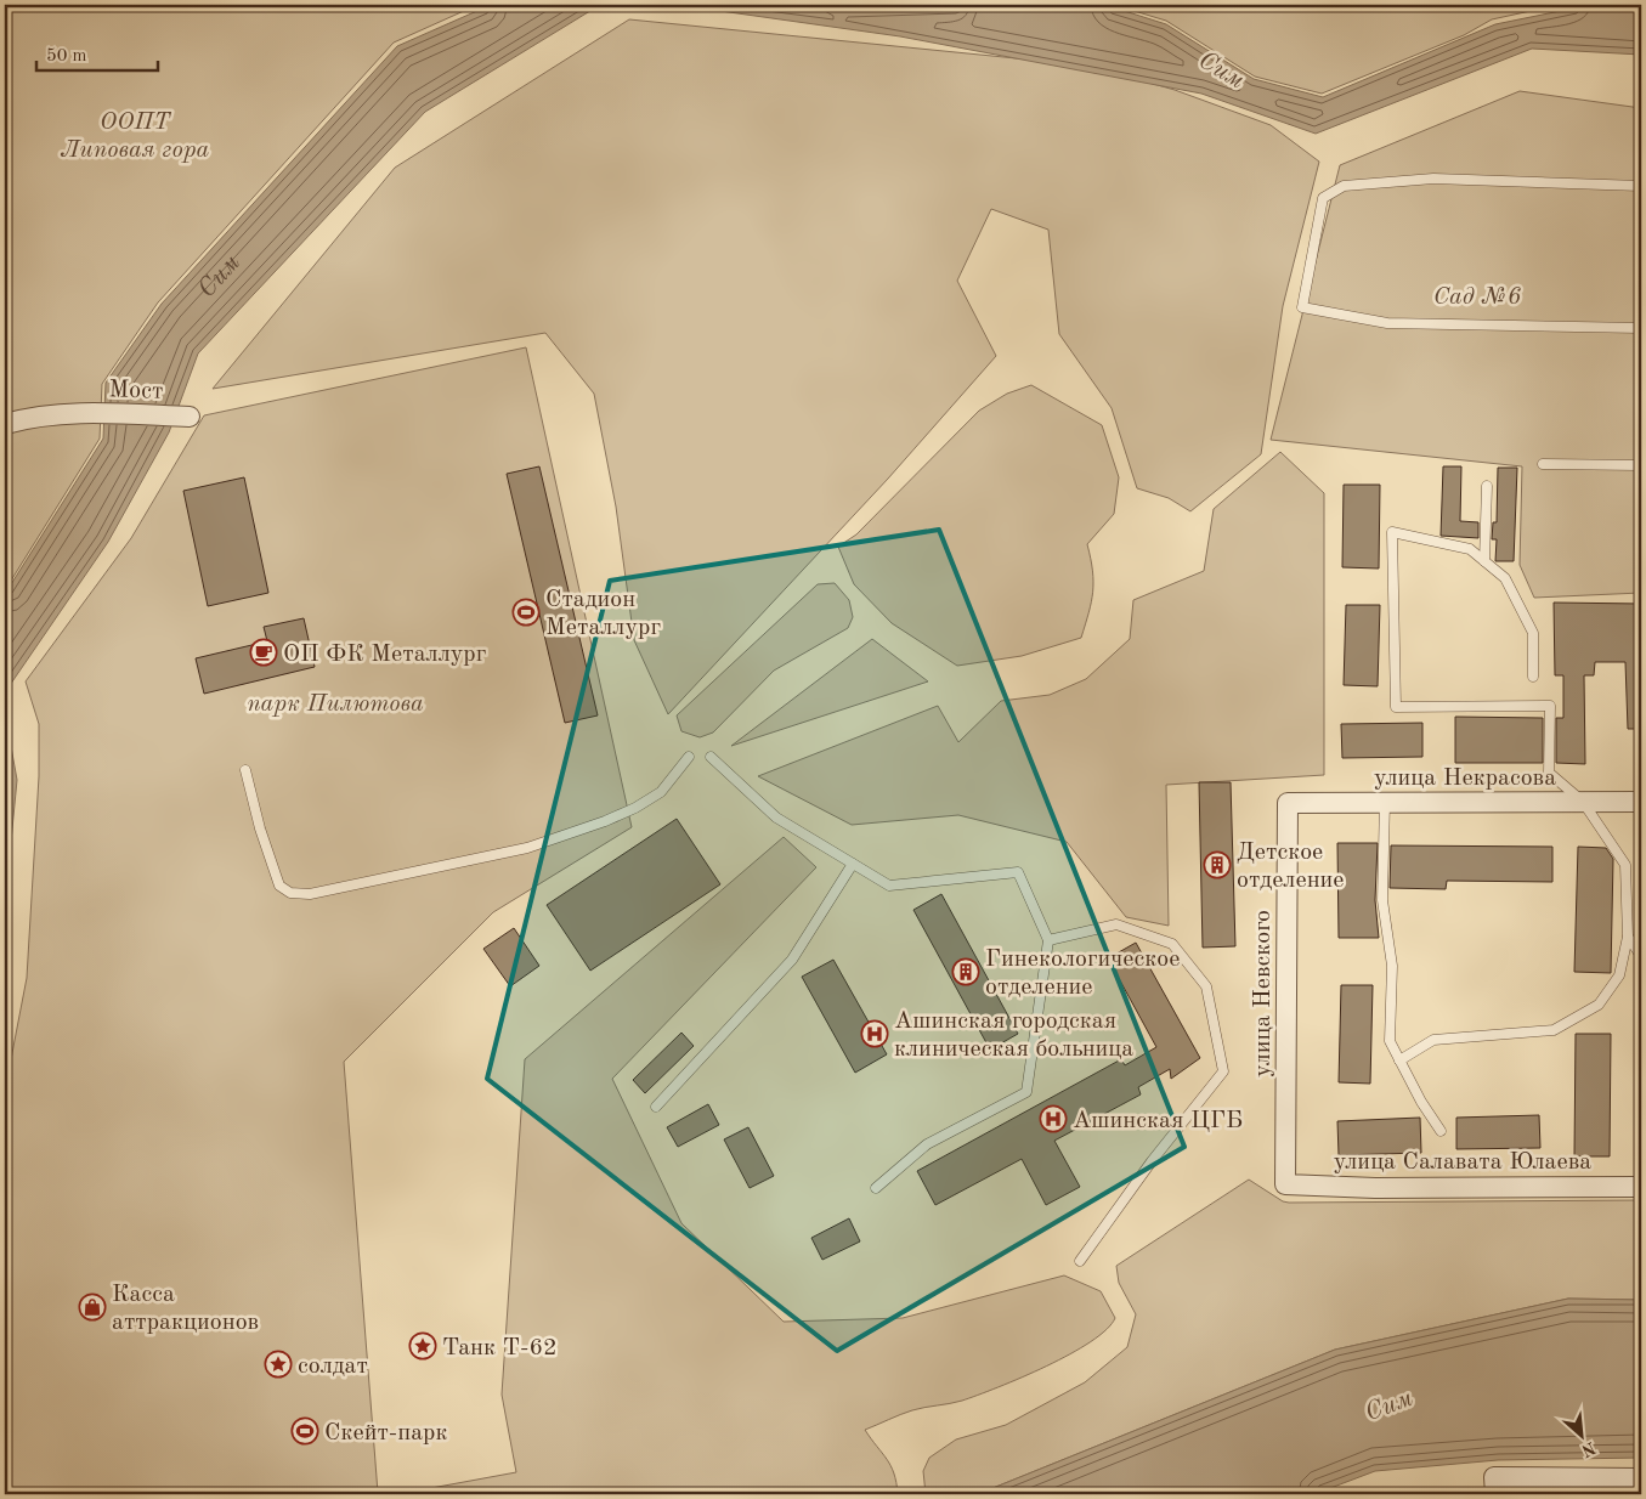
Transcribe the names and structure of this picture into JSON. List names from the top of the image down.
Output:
{
  "streets": {
    "street": [
      "Мост",
      "улица Некрасова",
      "улица Невского",
      "улица Салавата Юлаева"
    ]
  },
  "crossings": [
    ["улица Некрасова", "улица Невского"],
    ["улица Невского", "улица Салавата Юлаева"]
  ],
  "water": ["Сим"],
  "parks": ["ООПТ Липовая гора", "Сад №6", "парк Пилютова"],
  "places": {
    "sports": ["Стадион Металлург", "Скейт-парк"],
    "cafe": ["ОП ФК Металлург"],
    "building": ["Детское отделение", "Гинекологическое отделение"],
    "hospital": ["Ашинская городская клиническая больница", "Ашинская ЦГБ"],
    "shop": ["Касса аттракционов"],
    "place": ["Танк Т-62", "солдат"]
  },
  "scale_bar": "50 m",
  "north": "bottom right"
}
